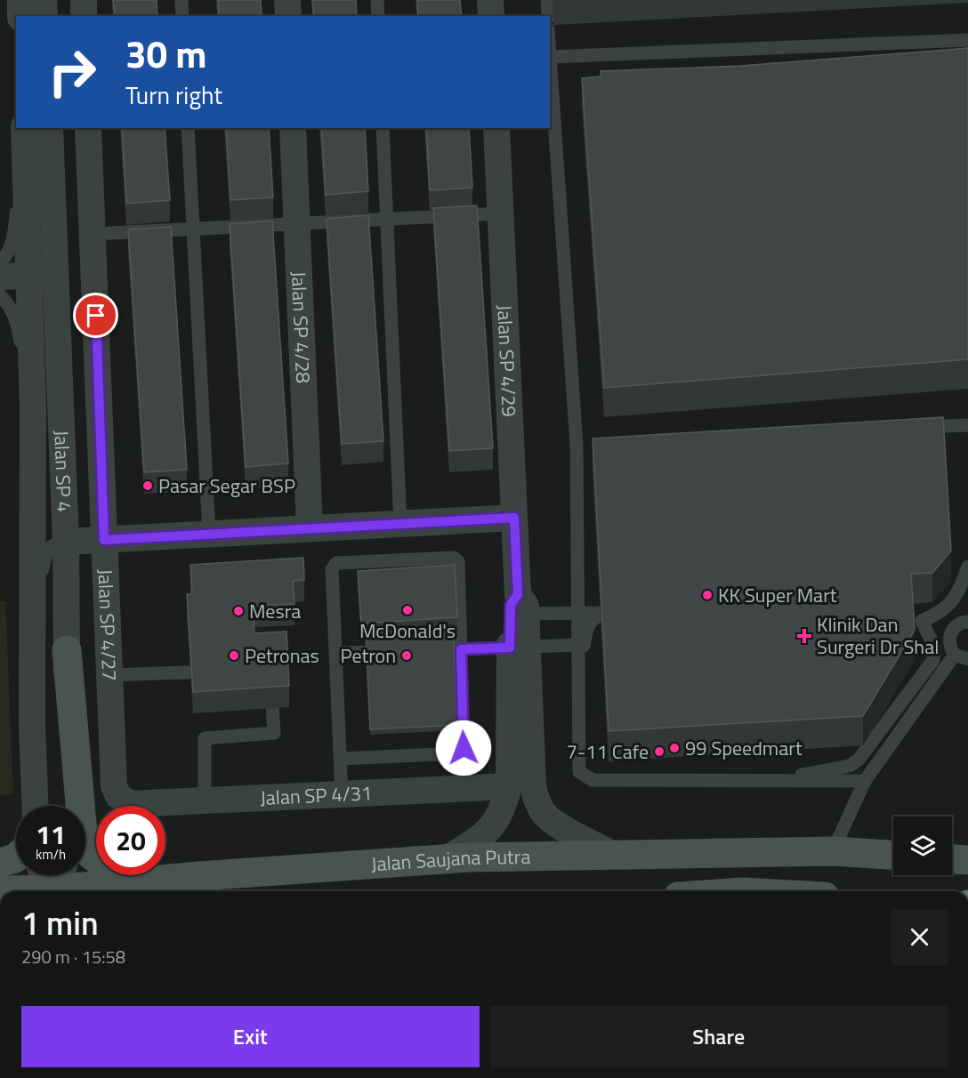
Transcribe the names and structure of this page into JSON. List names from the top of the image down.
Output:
{
  "streets": {
    "main road": ["Jalan Saujana Putra"],
    "street": [
      "Jalan SP 4/28",
      "Jalan SP 4/29",
      "Jalan SP 4",
      "Jalan SP 4/27",
      "Jalan SP 4/31"
    ]
  },
  "crossings": [
    ["Jalan SP 4/27", "Jalan SP 4/31"]
  ],
  "places": {
    "other": [
      "Pasar Segar BSP",
      "KK Super Mart",
      "McDonald's",
      "Mesra",
      "Petronas",
      "Petron",
      "99 Speedmart",
      "7-11 Cafe"
    ],
    "health": ["Klinik Dan Surgeri Dr Shal"]
  },
  "page": {
    "turn": ["30 m", "Turn right"],
    "speed": "11 km/h",
    "limit": "20",
    "heading": ["1 min", "290 m · 15:58"],
    "buttons": ["Exit", "Share"]
  }
}
